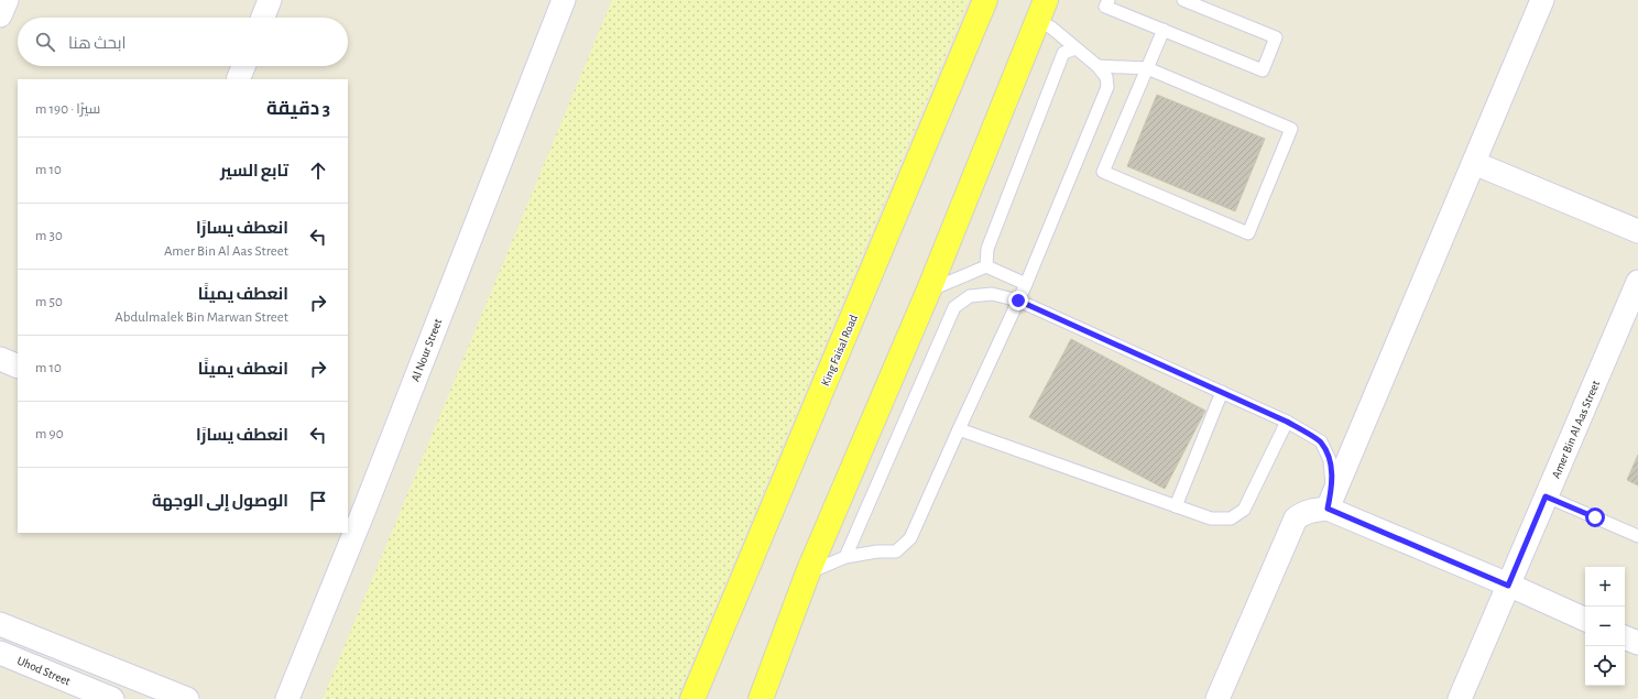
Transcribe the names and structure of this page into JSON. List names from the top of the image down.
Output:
{
  "streets": {
    "main road": ["King Faisal Road"],
    "street": ["Al Nour Street", "Amer Bin Al Aas Street", "Uhod Street"]
  },
  "page": {
    "search": "ابحث هنا",
    "heading": ["3 دقيقة", "سيرًا · 190 m"],
    "list": [
      ["تابع السير", "10 m"],
      ["انعطف يسارًا", "Amer Bin Al Aas Street", "30 m"],
      ["انعطف يمينًا", "Abdulmalek Bin Marwan Street", "50 m"],
      ["انعطف يمينًا", "10 m"],
      ["انعطف يسارًا", "90 m"],
      "الوصول إلى الوجهة"
    ],
    "map_buttons": ["+", "−"]
  }
}
